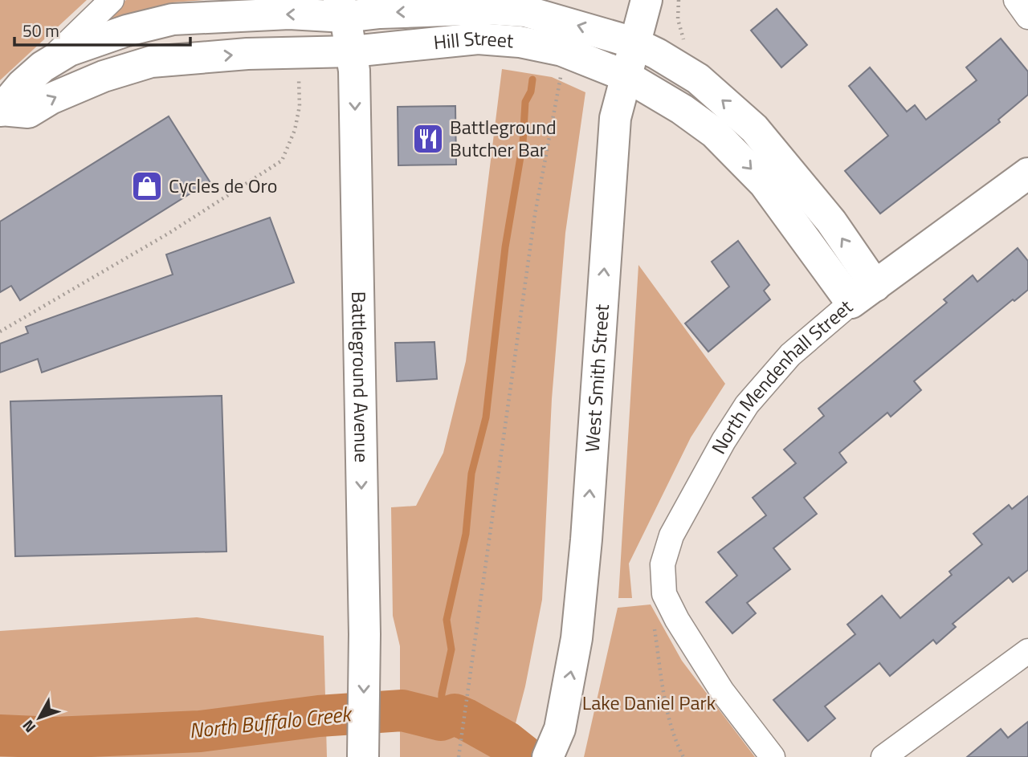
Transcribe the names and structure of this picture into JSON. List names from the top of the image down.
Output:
{
  "streets": {
    "street": [
      "Hill Street",
      "Battleground Avenue",
      "West Smith Street",
      "North Mendenhall Street"
    ]
  },
  "crossings": [
    ["Hill Street", "Battleground Avenue"],
    ["Hill Street", "West Smith Street"],
    ["Hill Street", "North Mendenhall Street"]
  ],
  "one_way": ["Battleground Avenue", "West Smith Street"],
  "water": ["North Buffalo Creek"],
  "parks": ["Lake Daniel Park"],
  "places": {
    "restaurant": ["Battleground Butcher Bar"],
    "shop": ["Cycles de Oro"]
  },
  "scale_bar": "50 m",
  "north": "bottom left"
}
